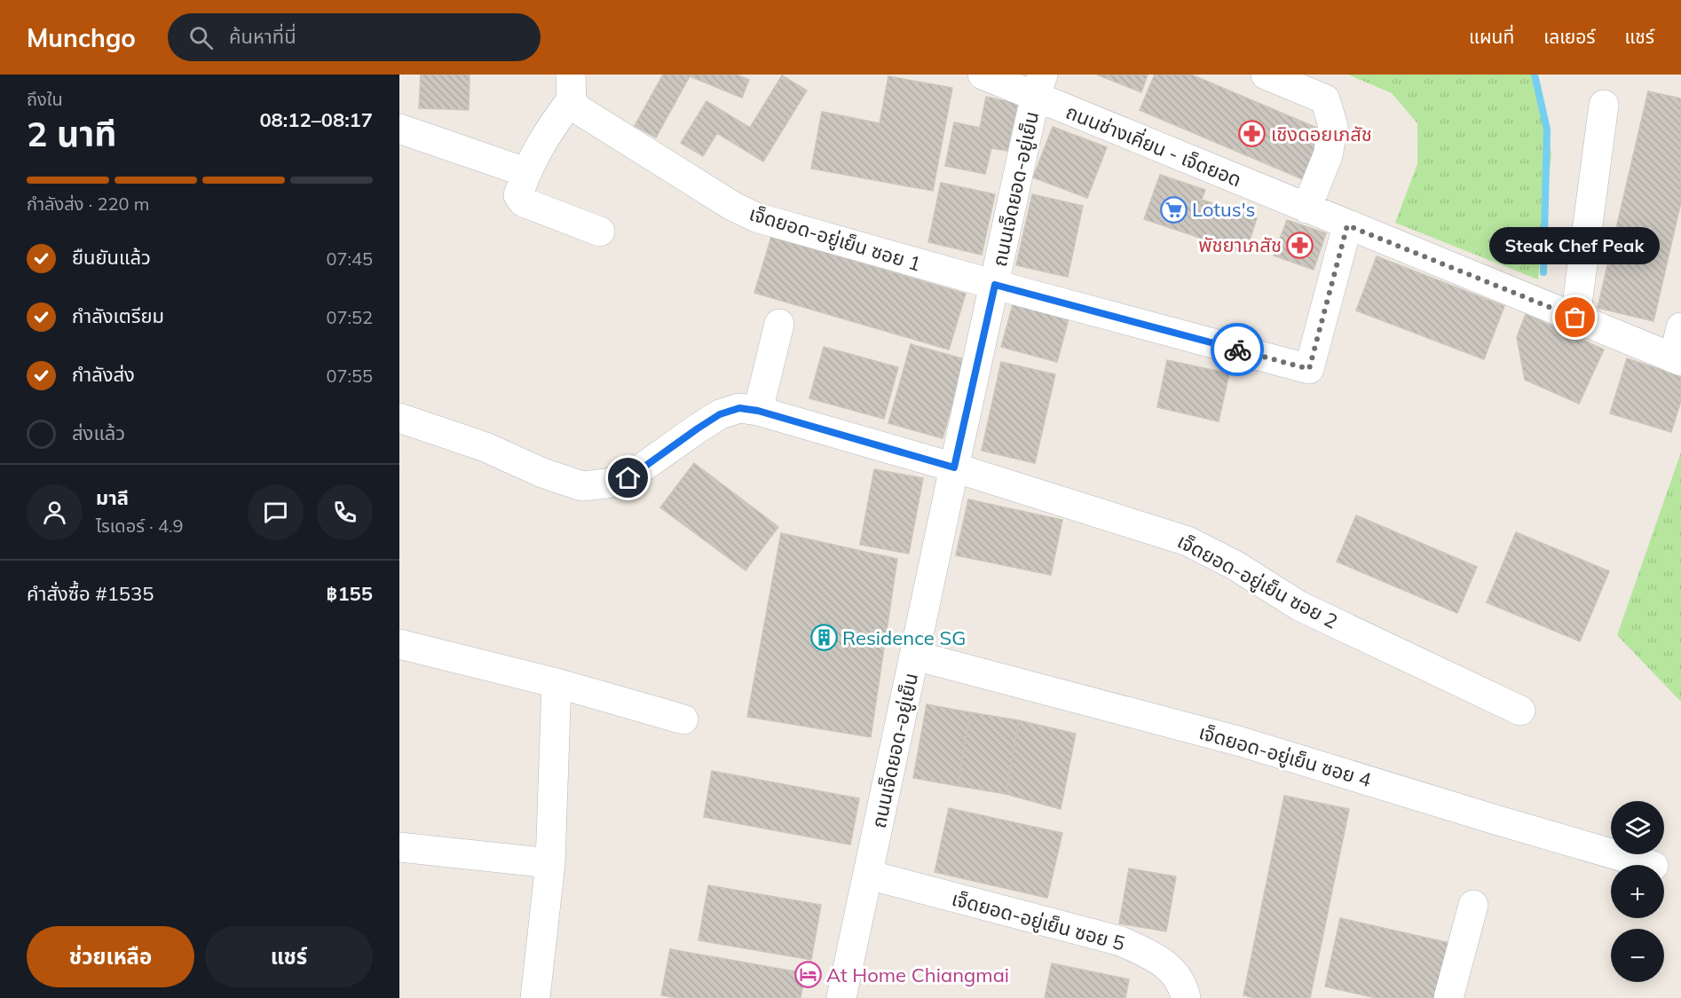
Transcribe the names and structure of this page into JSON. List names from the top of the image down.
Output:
{
  "streets": {
    "street": [
      "ถนนช่างเคี่ยน - เจ็ดยอด",
      "ถนนเจ็ดยอด-อยู่เย็น",
      "เจ็ดยอด-อยู่เย็น ซอย 1",
      "เจ็ดยอด-อยู่เย็น ซอย 2",
      "เจ็ดยอด-อยู่เย็น ซอย 4",
      "เจ็ดยอด-อยู่เย็น ซอย 5"
    ]
  },
  "crossings": [
    ["ถนนช่างเคี่ยน - เจ็ดยอด", "ถนนเจ็ดยอด-อยู่เย็น"],
    ["ถนนช่างเคี่ยน - เจ็ดยอด", "เจ็ดยอด-อยู่เย็น ซอย 1"],
    ["ถนนเจ็ดยอด-อยู่เย็น", "เจ็ดยอด-อยู่เย็น ซอย 1"],
    ["ถนนเจ็ดยอด-อยู่เย็น", "เจ็ดยอด-อยู่เย็น ซอย 2"],
    ["ถนนเจ็ดยอด-อยู่เย็น", "เจ็ดยอด-อยู่เย็น ซอย 4"],
    ["ถนนเจ็ดยอด-อยู่เย็น", "เจ็ดยอด-อยู่เย็น ซอย 5"]
  ],
  "places": {
    "pharmacy": ["เชิงดอยเภสัช", "พัชยาเภสัช"],
    "supermarket": ["Lotus's"],
    "other": ["Steak Chef Peak"],
    "building": ["Residence SG"],
    "hotel": ["At Home Chiangmai"]
  },
  "page": {
    "header": "Munchgo",
    "search": "ค้นหาที่นี่",
    "nav": ["แผนที่", "เลเยอร์", "แชร์"],
    "heading": ["2 นาที", "ถึงใน", "08:12–08:17"],
    "panel": [
      "มาลี",
      "ไรเดอร์ · 4.9",
      "คำสั่งซื้อ #1535",
      "฿155"
    ],
    "bar": "กำลังส่ง · 220 m",
    "bubble": "Steak Chef Peak",
    "list": [
      ["ยืนยันแล้ว", "07:45"],
      ["กำลังเตรียม", "07:52"],
      ["กำลังส่ง", "07:55"],
      "ส่งแล้ว"
    ],
    "map_buttons": ["+", "−"],
    "buttons": ["ช่วยเหลือ", "แชร์"]
  }
}
